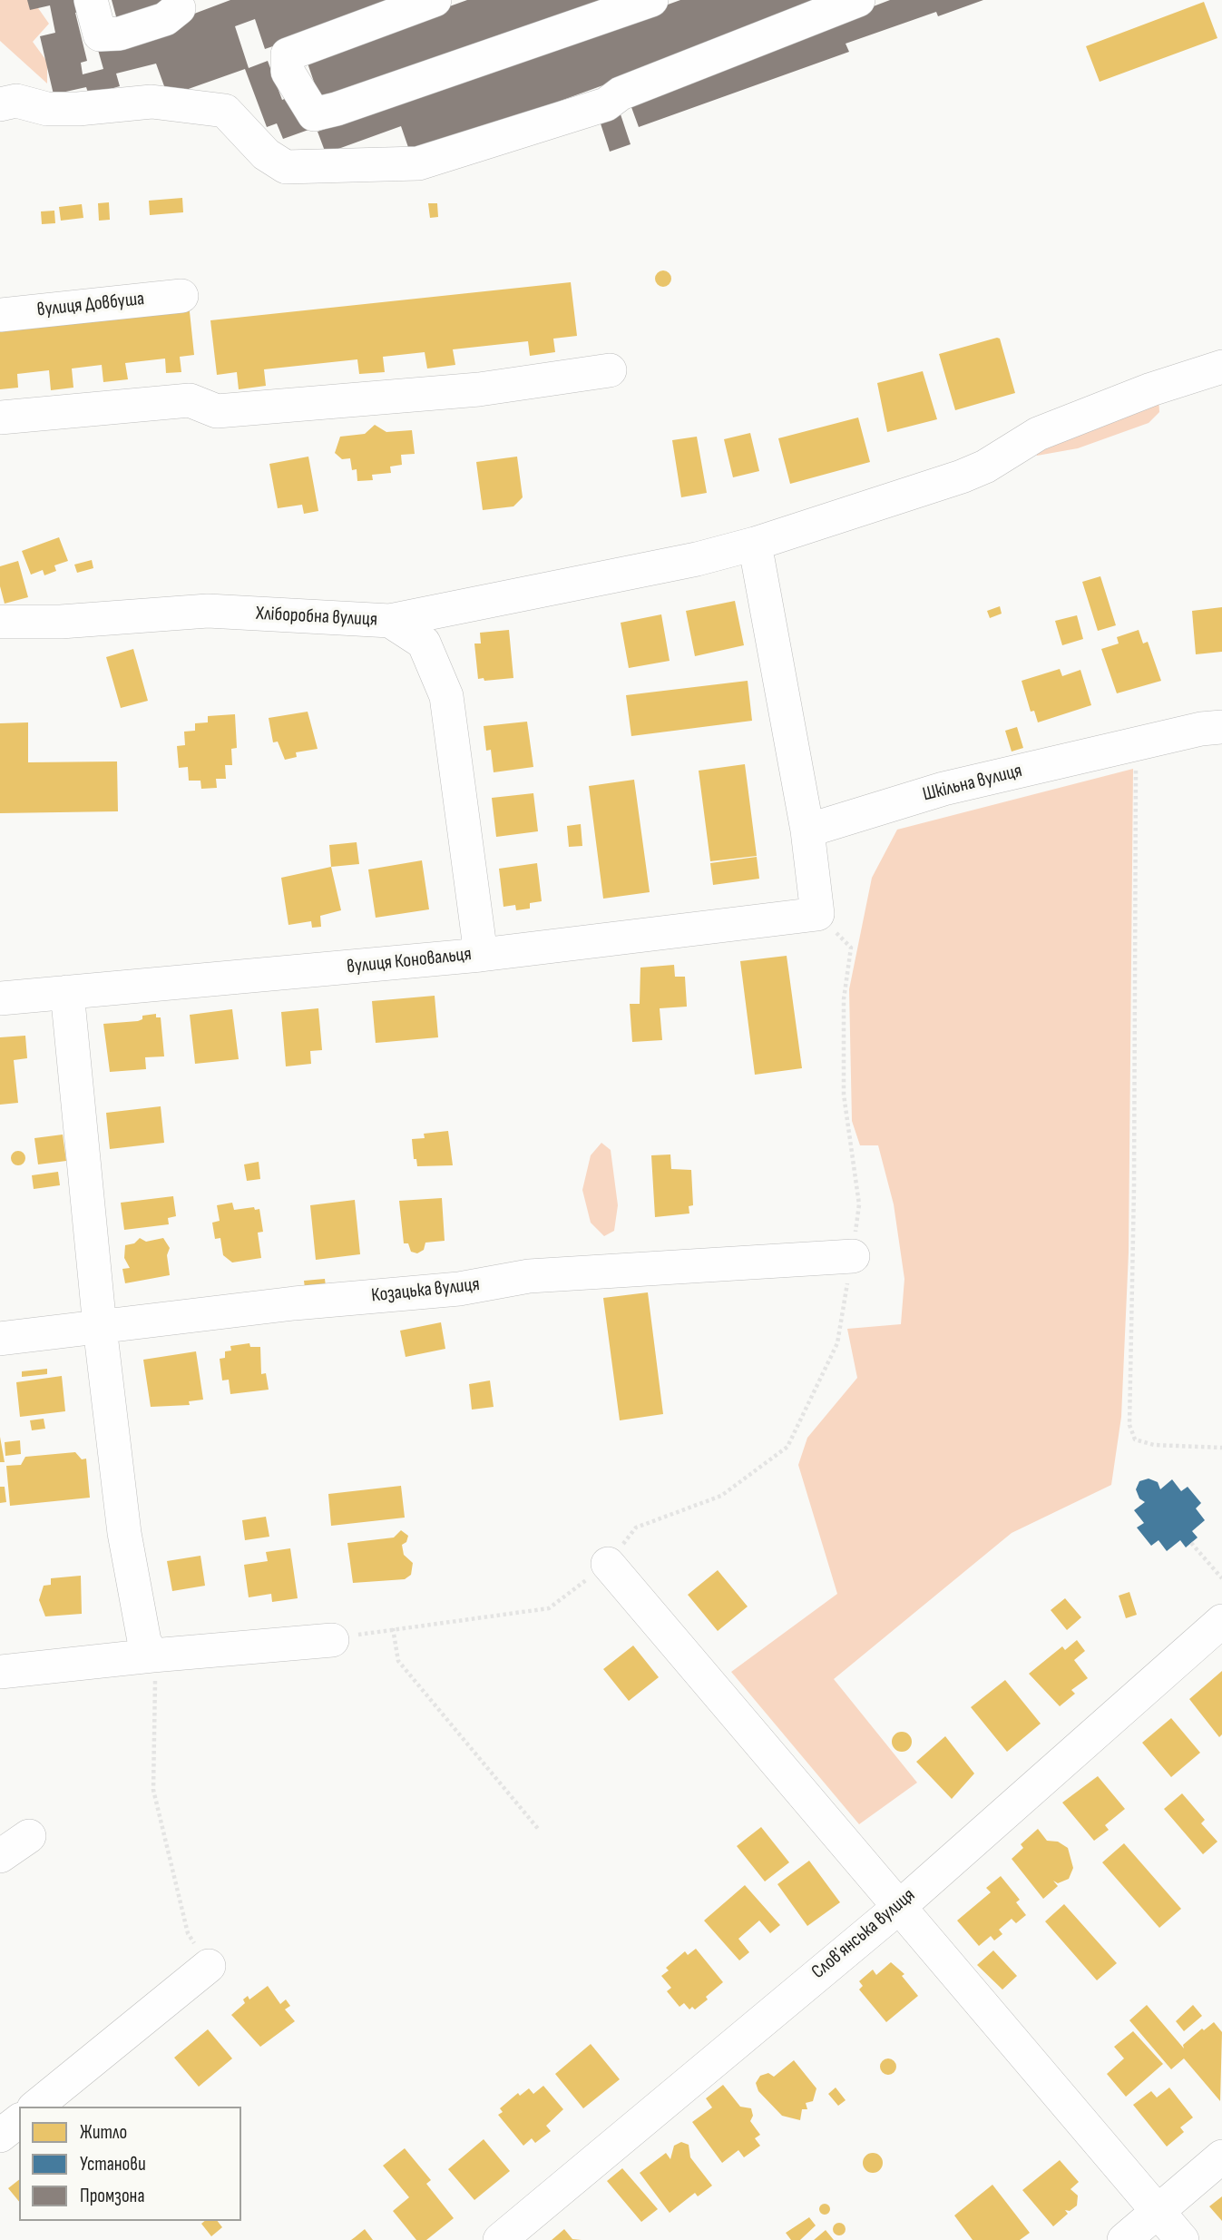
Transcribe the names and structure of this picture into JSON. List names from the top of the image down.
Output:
{
  "streets": {
    "street": [
      "вулиця Довбуша",
      "Хліборобна вулиця",
      "Шкільна вулиця",
      "вулиця Коновальця",
      "Козацька вулиця",
      "Словʼянська вулиця"
    ]
  },
  "crossings": [
    ["Хліборобна вулиця", "вулиця Коновальця"]
  ],
  "legend": ["Житло", "Установи", "Промзона"]
}
